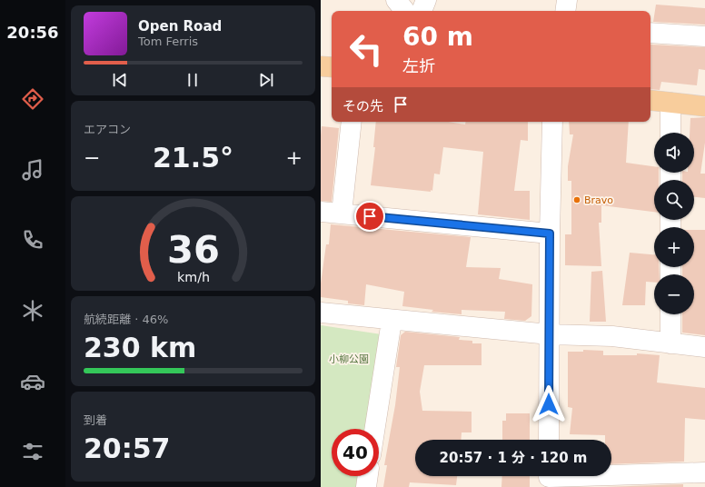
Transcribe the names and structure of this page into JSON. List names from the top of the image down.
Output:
{
  "parks": ["小柳公園"],
  "places": ["Bravo"],
  "page": {
    "tabs": "20:56",
    "turn": ["60 m", "左折"],
    "song": ["Open Road", "Tom Ferris"],
    "then": "その先",
    "tile": [
      "エアコン",
      ["航続距離 · 46%", "230 km"],
      ["到着", "20:57"]
    ],
    "map_buttons": ["+", "−"],
    "heat": ["−", "21.5°", "+"],
    "limit": "40",
    "trip": "20:57 · 1 分 · 120 m",
    "gauge": ["36", "km/h"]
  }
}
